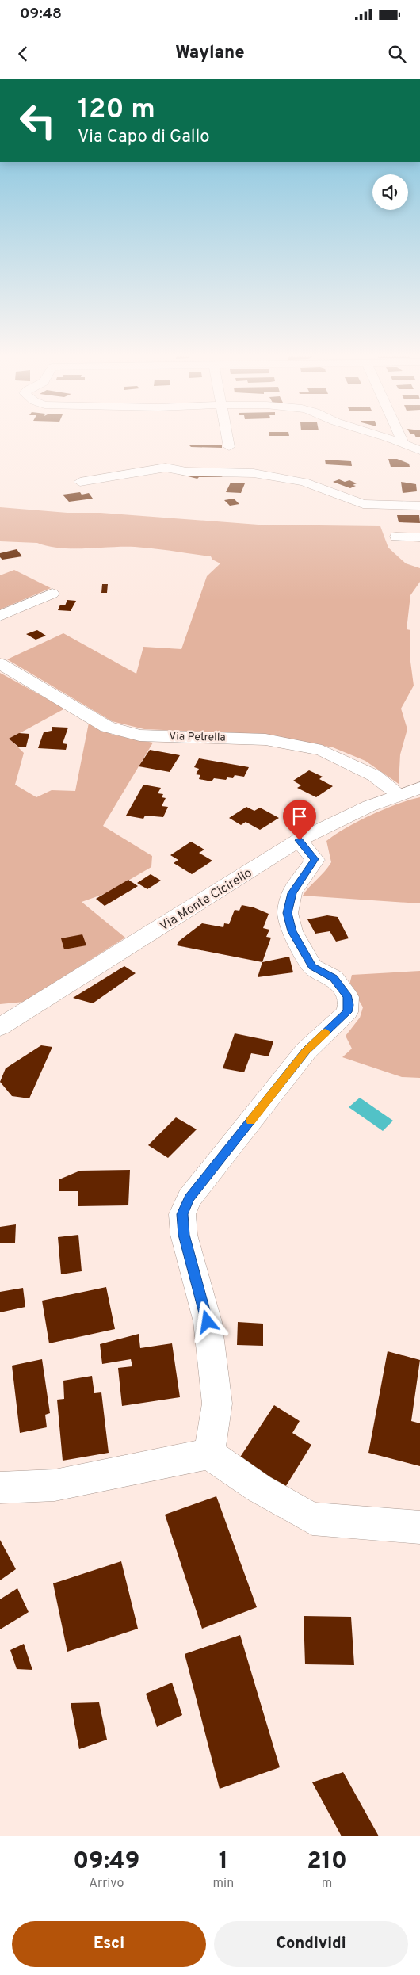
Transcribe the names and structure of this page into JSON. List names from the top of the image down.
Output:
{
  "streets": {
    "street": ["Via Petrella", "Via Monte Cicirello"]
  },
  "crossings": [
    ["Via Petrella", "Via Monte Cicirello"]
  ],
  "page": {
    "status": "09:48",
    "header": "Waylane",
    "turn": ["120 m", "Via Capo di Gallo"],
    "eta": [
      "09:49",
      "Arrivo",
      "1",
      "min",
      "210",
      "m"
    ],
    "buttons": ["Esci", "Condividi"]
  }
}
